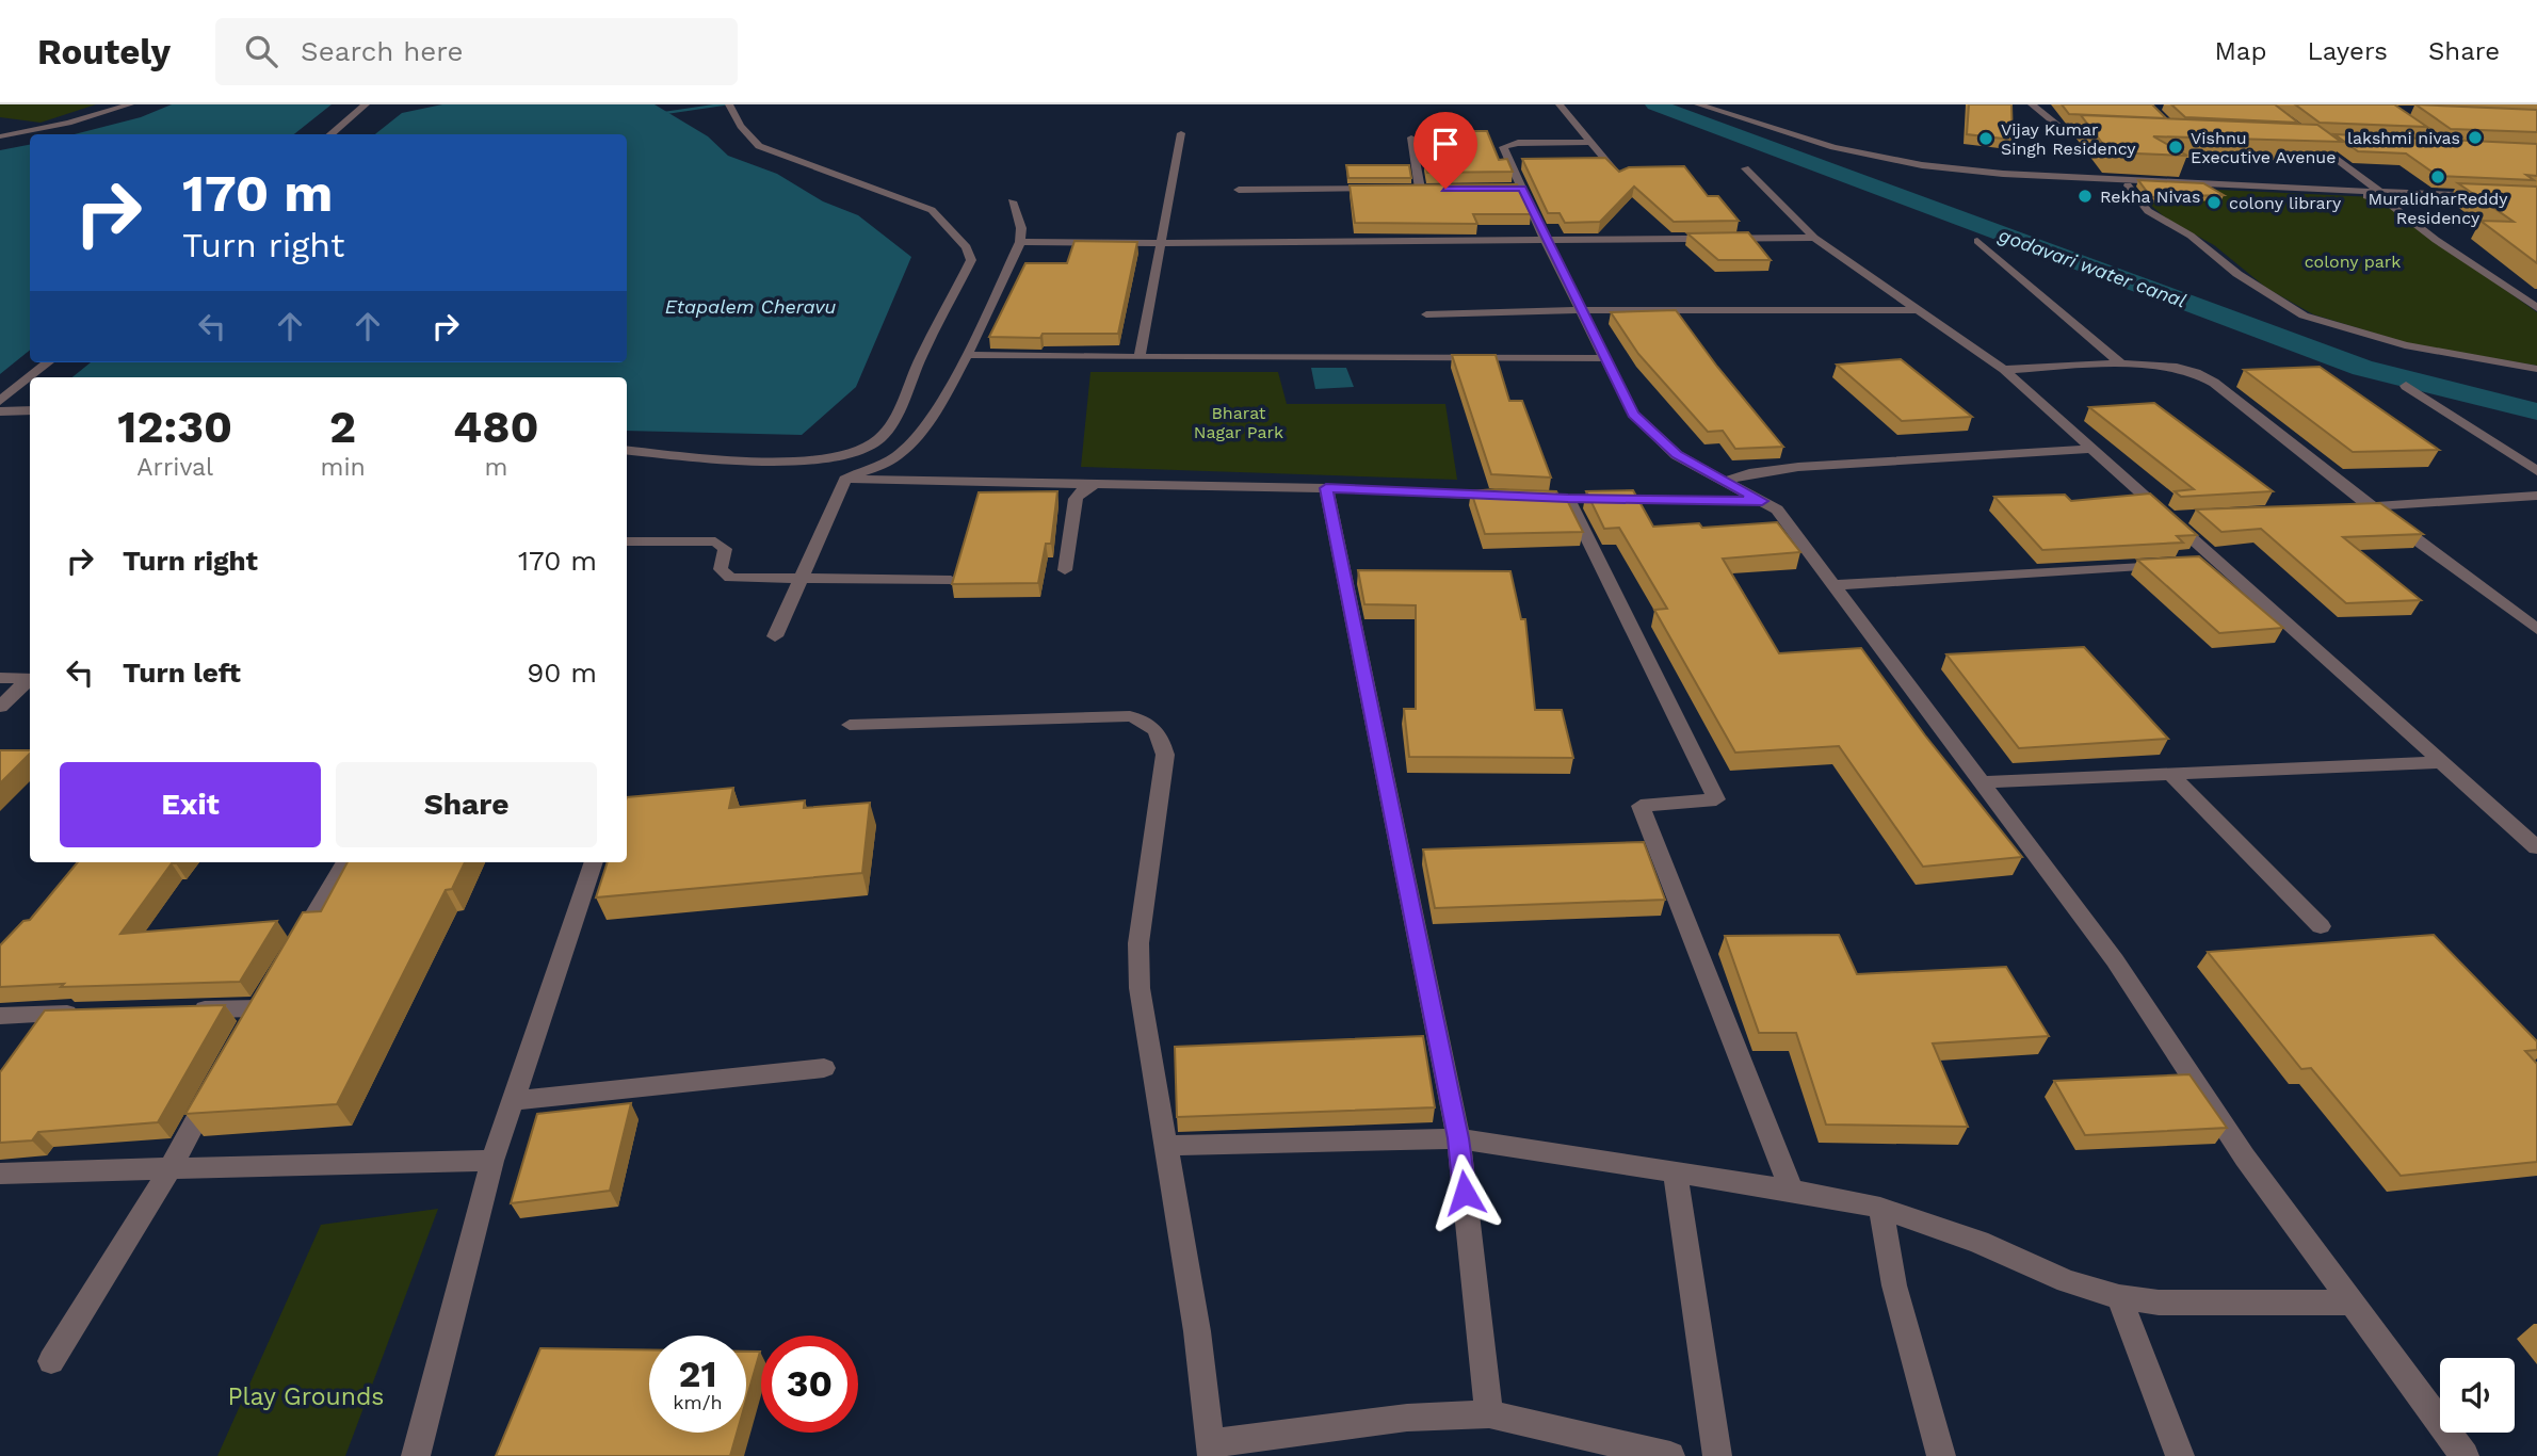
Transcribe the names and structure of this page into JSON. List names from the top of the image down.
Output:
{
  "water": ["godavari water canal", "Etapalem Cheravu"],
  "parks": ["colony park", "Bharat Nagar Park", "Play Grounds"],
  "places": [
    "lakshmi nivas",
    "Vijay Kumar Singh Residency",
    "Vishnu Executive Avenue",
    "MuralidharReddy Residency",
    "Rekha Nivas",
    "colony library"
  ],
  "page": {
    "header": "Routely",
    "search": "Search here",
    "nav": ["Map", "Layers", "Share"],
    "turn": ["170 m", "Turn right"],
    "eta": [
      "12:30",
      "Arrival",
      "2",
      "min",
      "480",
      "m"
    ],
    "list": [
      {
        "name": "Turn right",
        "value": "170 m"
      },
      {
        "name": "Turn left",
        "value": "90 m"
      }
    ],
    "buttons": ["Exit", "Share"],
    "speed": "21 km/h",
    "limit": "30"
  }
}
